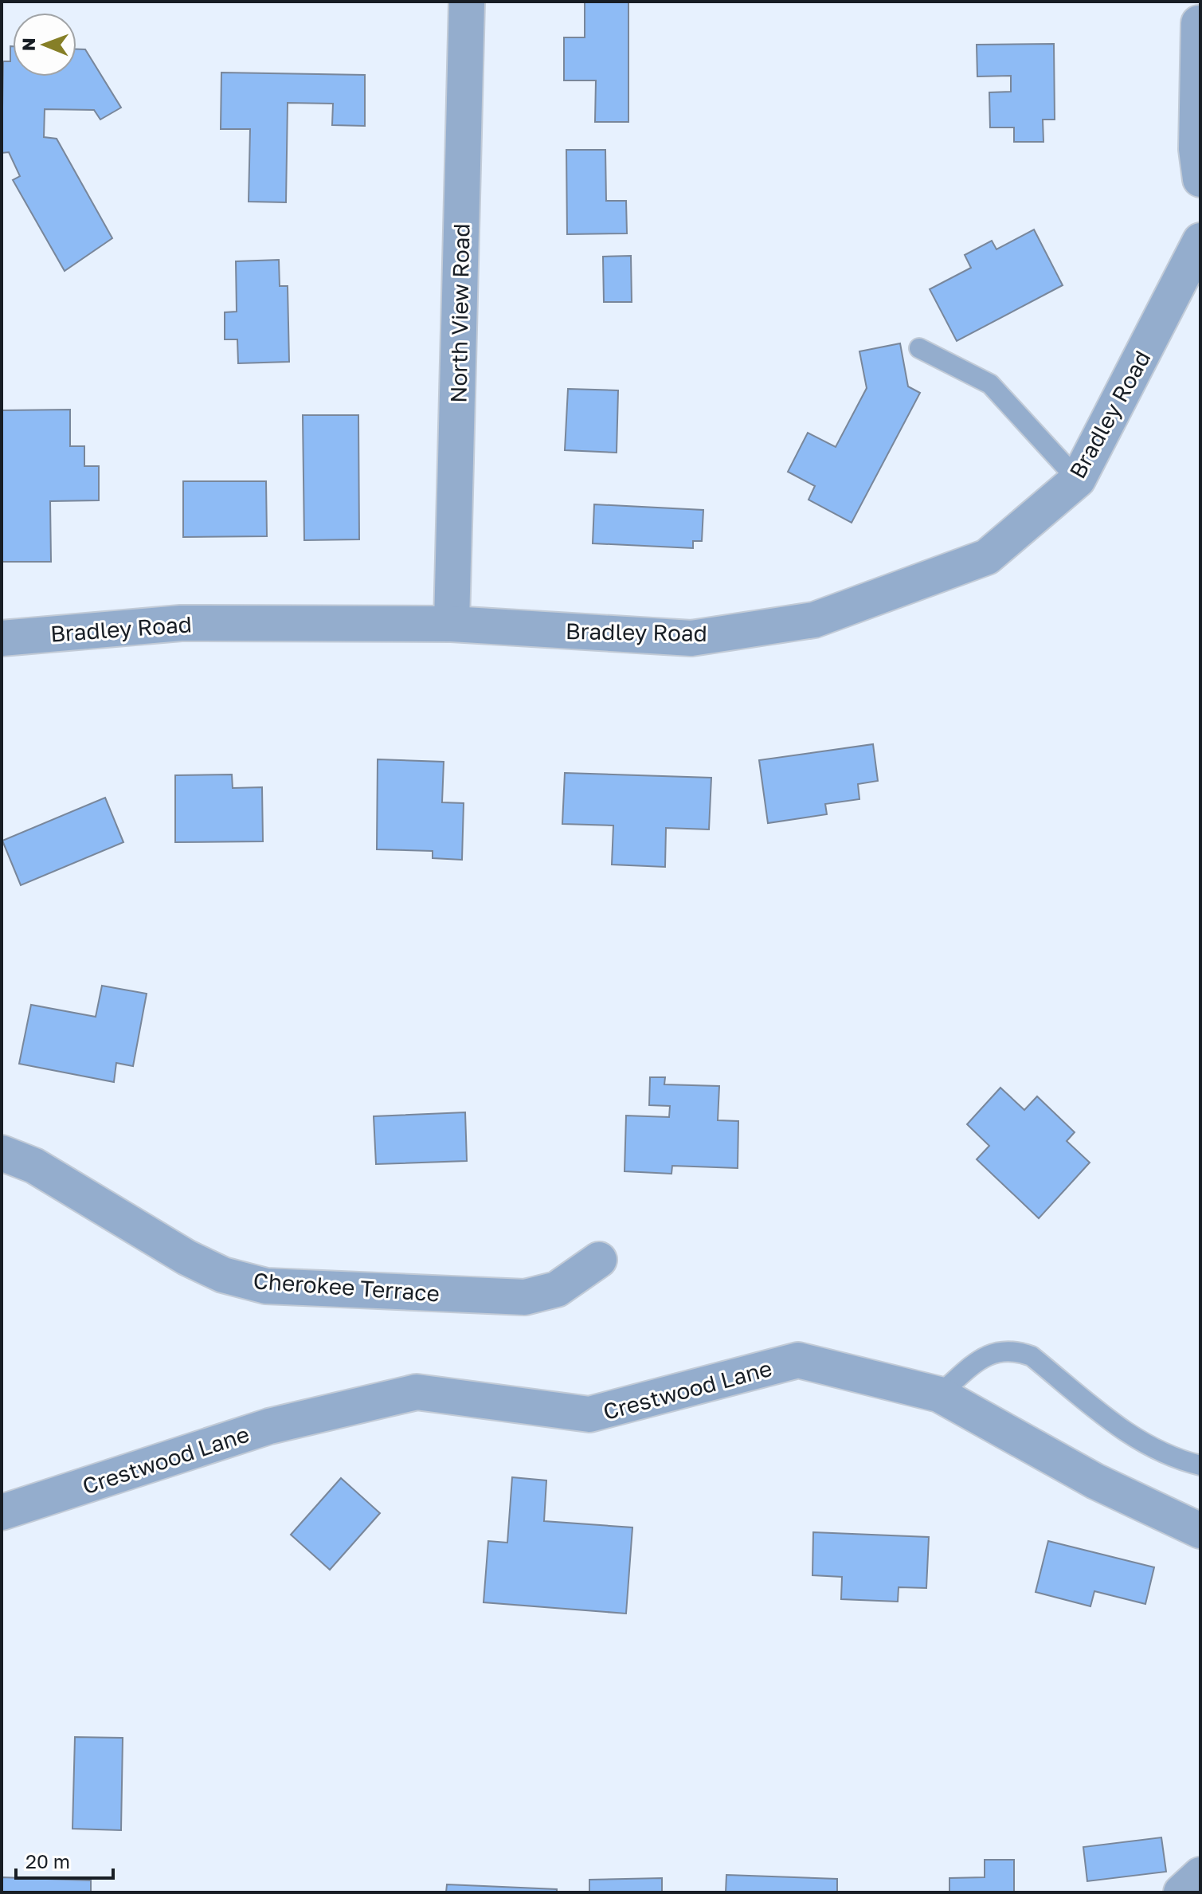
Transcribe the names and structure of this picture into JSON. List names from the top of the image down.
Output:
{
  "streets": {
    "street": [
      "North View Road",
      "Bradley Road",
      "Cherokee Terrace",
      "Crestwood Lane"
    ]
  },
  "crossings": [
    ["North View Road", "Bradley Road"]
  ],
  "scale_bar": "20 m",
  "north": "left"
}
